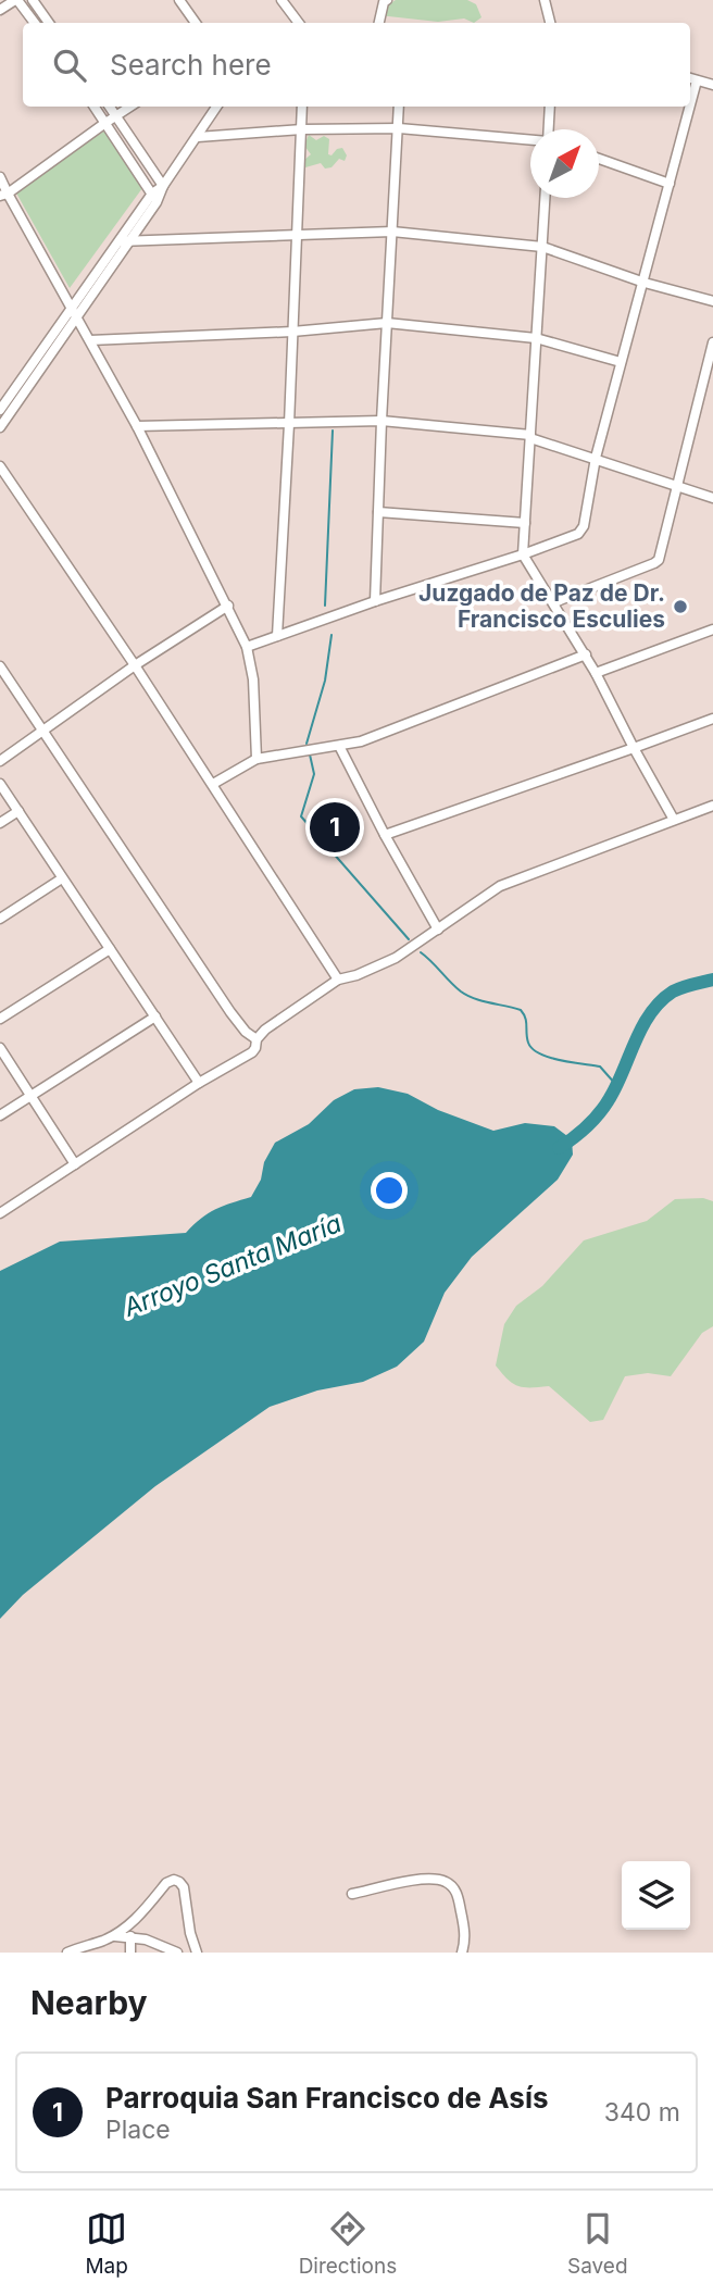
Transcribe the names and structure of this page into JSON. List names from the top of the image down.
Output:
{
  "water": ["Arroyo Santa María"],
  "places": ["Juzgado de Paz de Dr. Francisco Esculies"],
  "north": "top right",
  "page": {
    "search": "Search here",
    "pins": "1",
    "heading": "Nearby",
    "list": [
      {
        "mark": "1",
        "name": "Parroquia San Francisco de Asís",
        "note": "Place",
        "value": "340 m"
      }
    ],
    "nav": ["Map", "Directions", "Saved"]
  }
}
